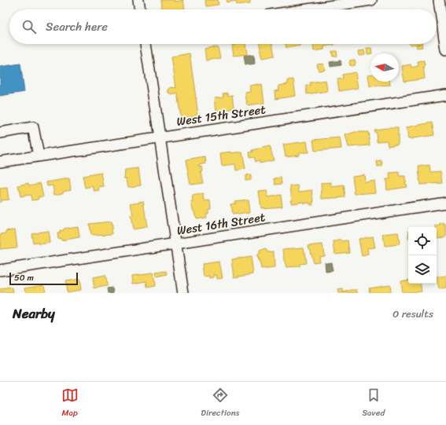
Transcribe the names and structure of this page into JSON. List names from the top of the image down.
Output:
{
  "streets": {
    "street": ["West 15th Street", "West 16th Street"]
  },
  "scale_bar": "50 m",
  "north": "left",
  "page": {
    "search": "Search here",
    "scale": "50 m",
    "heading": ["Nearby", "0 results"],
    "nav": ["Map", "Directions", "Saved"]
  }
}
